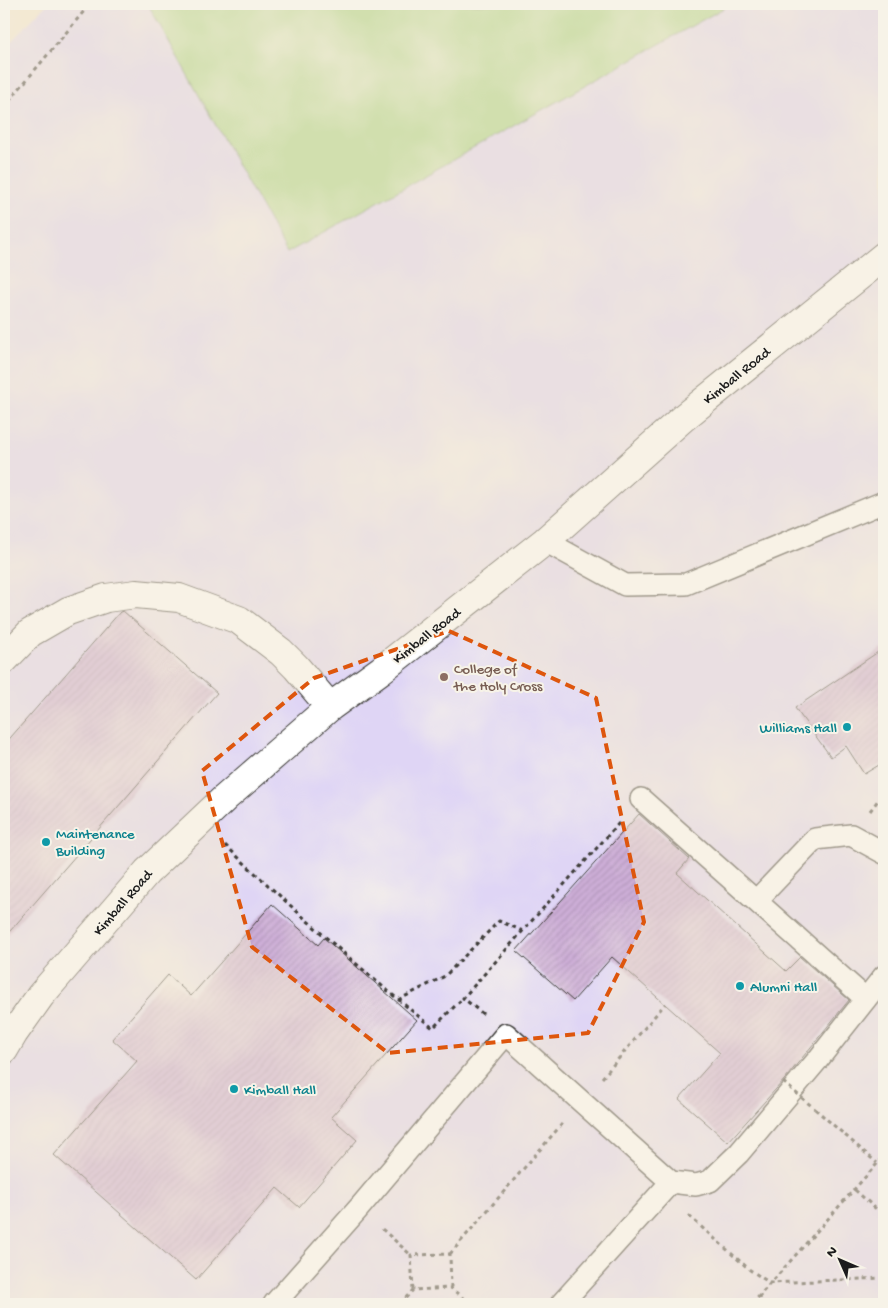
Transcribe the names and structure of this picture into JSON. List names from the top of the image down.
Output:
{
  "streets": {
    "street": ["Kimball Road"]
  },
  "places": [
    "College of the Holy Cross",
    "Williams Hall",
    "Maintenance Building",
    "Alumni Hall",
    "Kimball Hall"
  ],
  "north": "top left"
}
